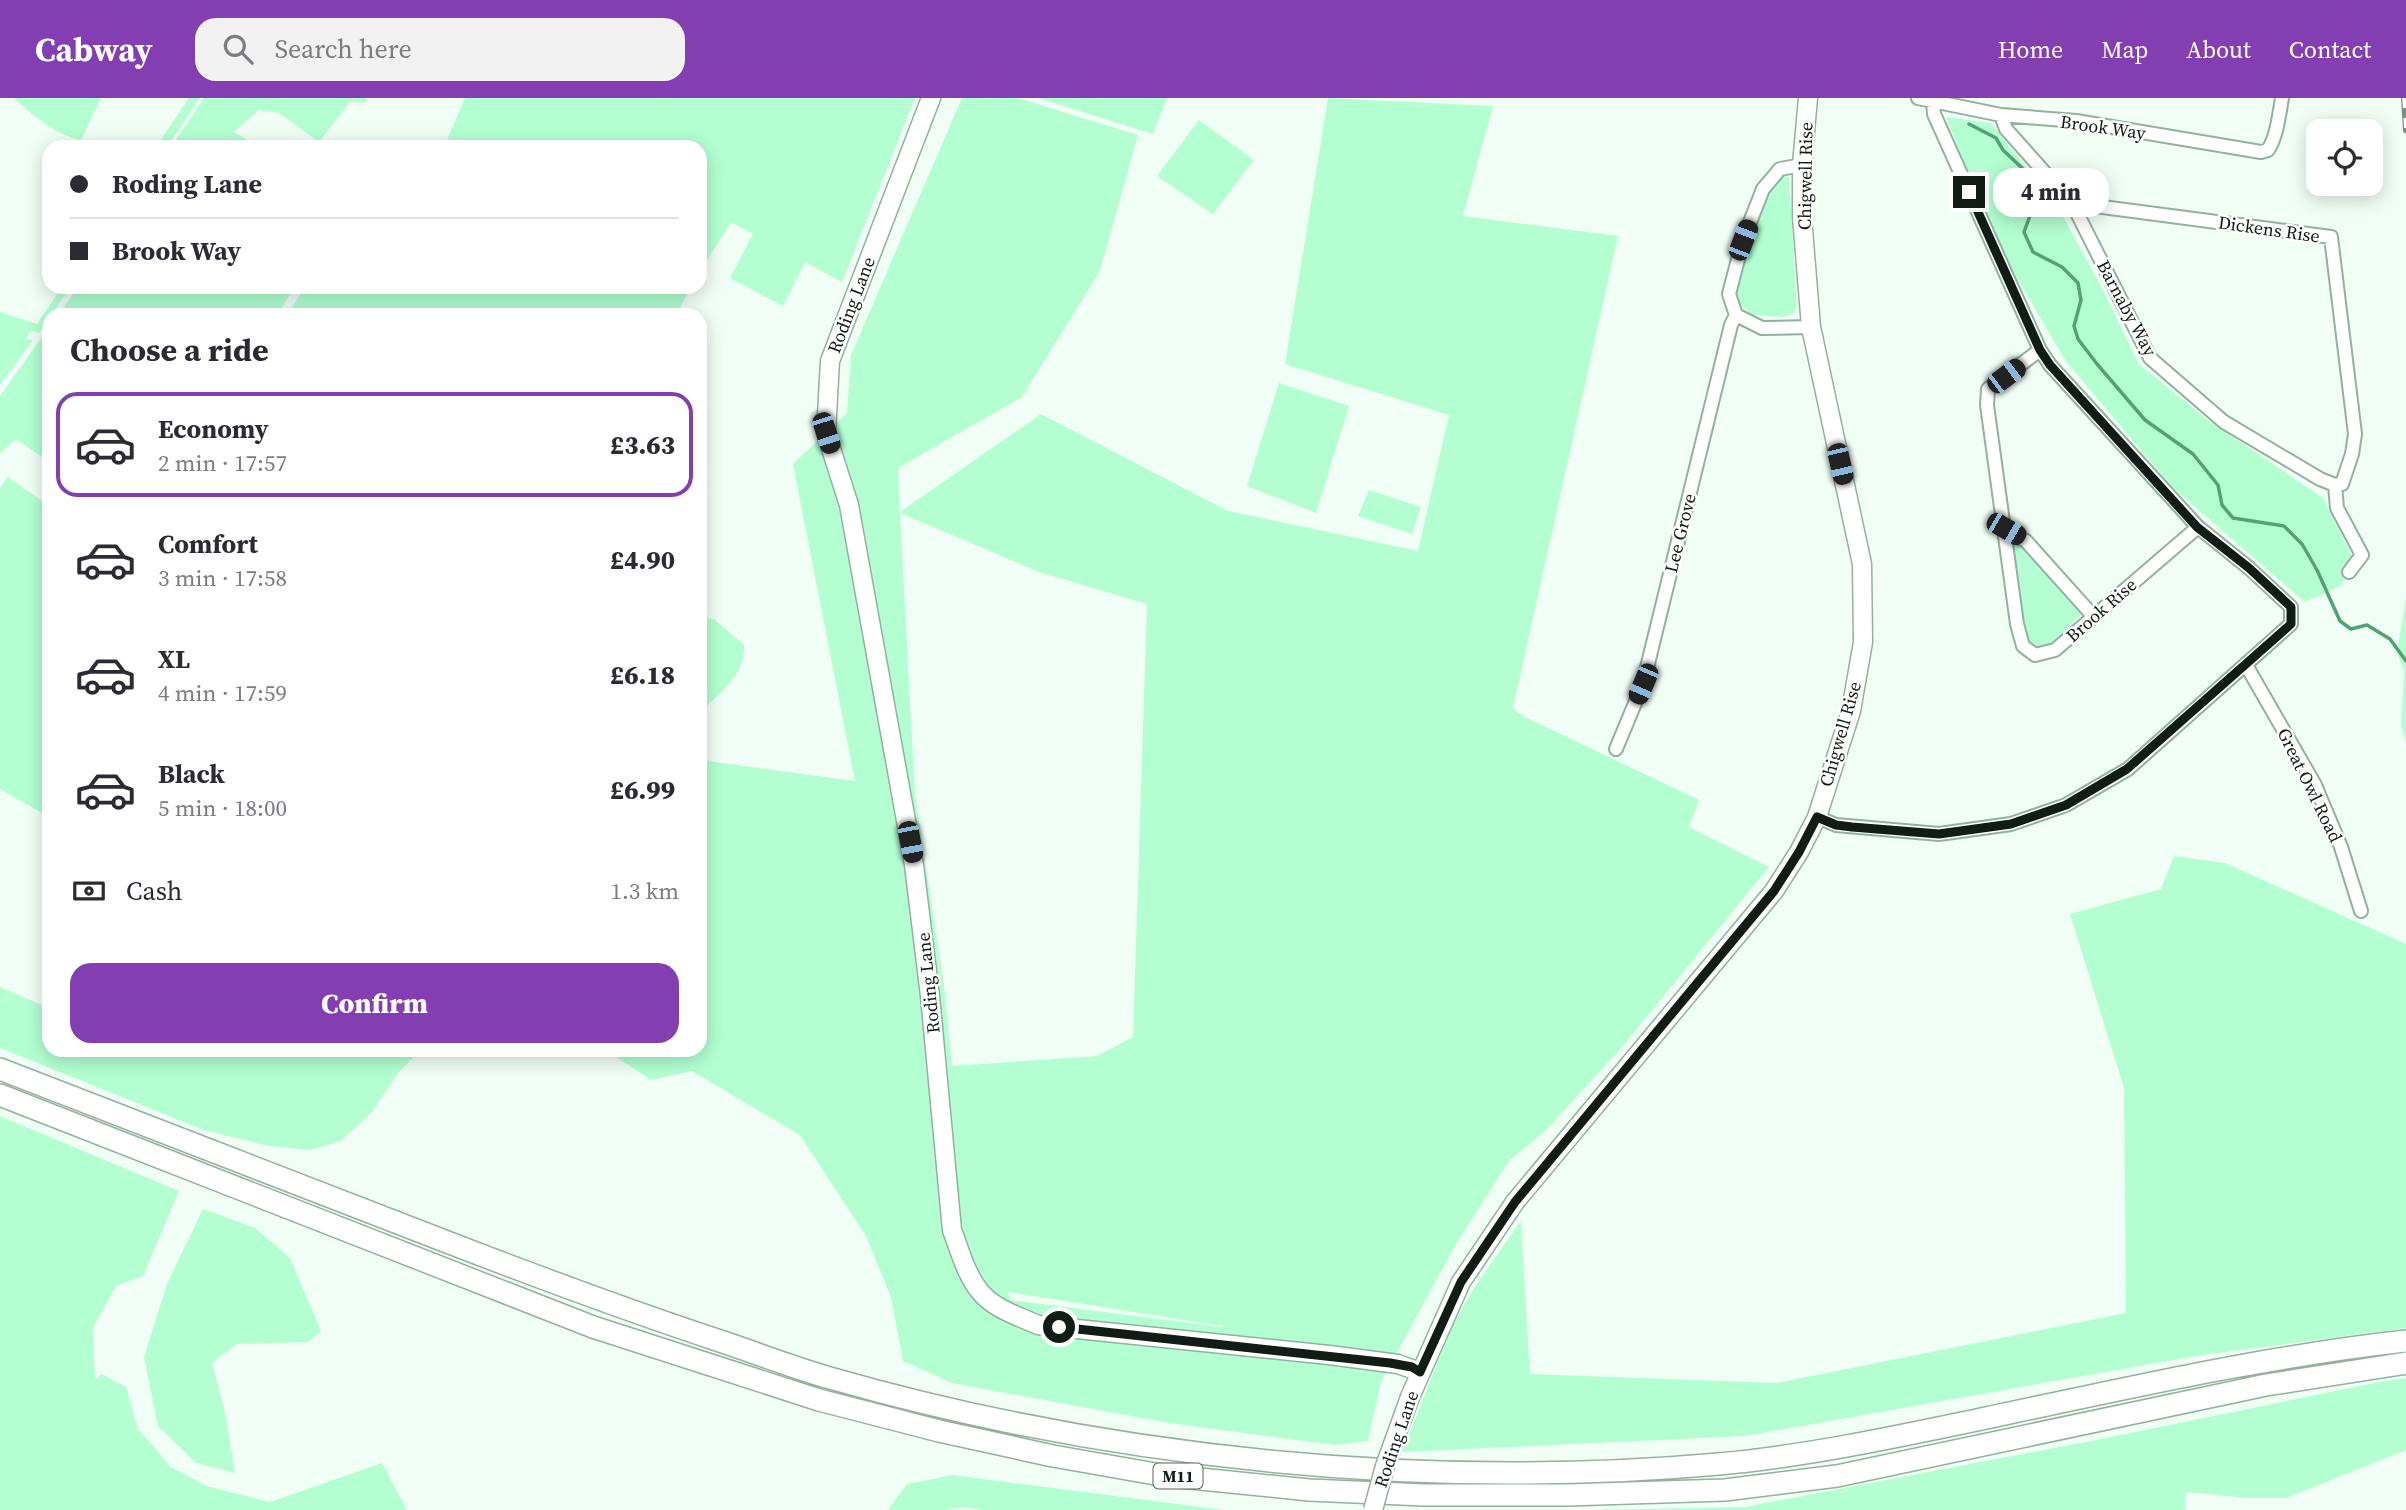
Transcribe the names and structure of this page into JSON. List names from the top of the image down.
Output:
{
  "streets": {
    "highway": ["M11"],
    "street": [
      "Brook Way",
      "Chigwell Rise",
      "Dickens Rise",
      "Roding Lane",
      "Barnaby Way",
      "Lee Grove",
      "Brook Rise",
      "Great Owl Road"
    ]
  },
  "crossings": [
    ["Chigwell Rise", "Roding Lane"],
    ["Chigwell Rise", "Lee Grove"],
    ["Dickens Rise", "Barnaby Way"]
  ],
  "page": {
    "header": "Cabway",
    "search": "Search here",
    "nav": [
      "Home",
      "Map",
      "About",
      "Contact"
    ],
    "banner": ["Roding Lane", "Brook Way"],
    "bubble": "4 min",
    "heading": "Choose a ride",
    "list": [
      {
        "name": "Economy",
        "note": "2 min · 17:57",
        "value": "£3.63"
      },
      {
        "name": "Comfort",
        "note": "3 min · 17:58",
        "value": "£4.90"
      },
      {
        "name": "XL",
        "note": "4 min · 17:59",
        "value": "£6.18"
      },
      {
        "name": "Black",
        "note": "5 min · 18:00",
        "value": "£6.99"
      }
    ],
    "pay": ["Cash", "1.3 km"],
    "buttons": "Confirm"
  }
}
